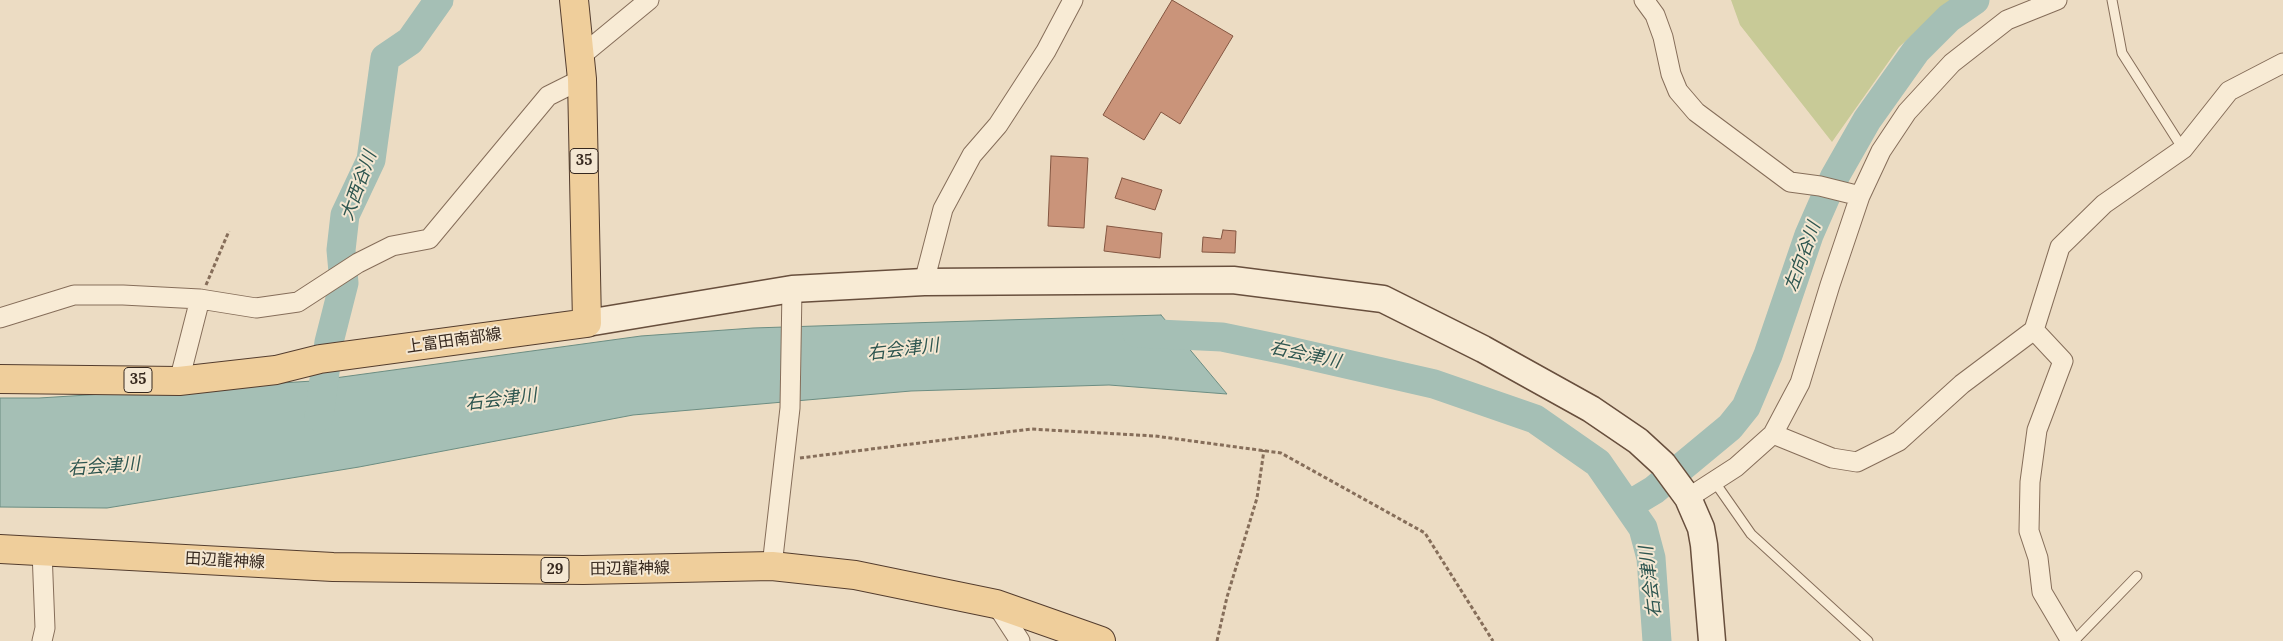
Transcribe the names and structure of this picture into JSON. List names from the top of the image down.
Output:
{
  "streets": {
    "main road": [
      "35",
      "上富田南部線",
      "田辺龍神線",
      "29"
    ]
  },
  "crossings": [
    ["35", "上富田南部線"]
  ],
  "water": ["大西谷川", "左向谷川", "右会津川"]
}
